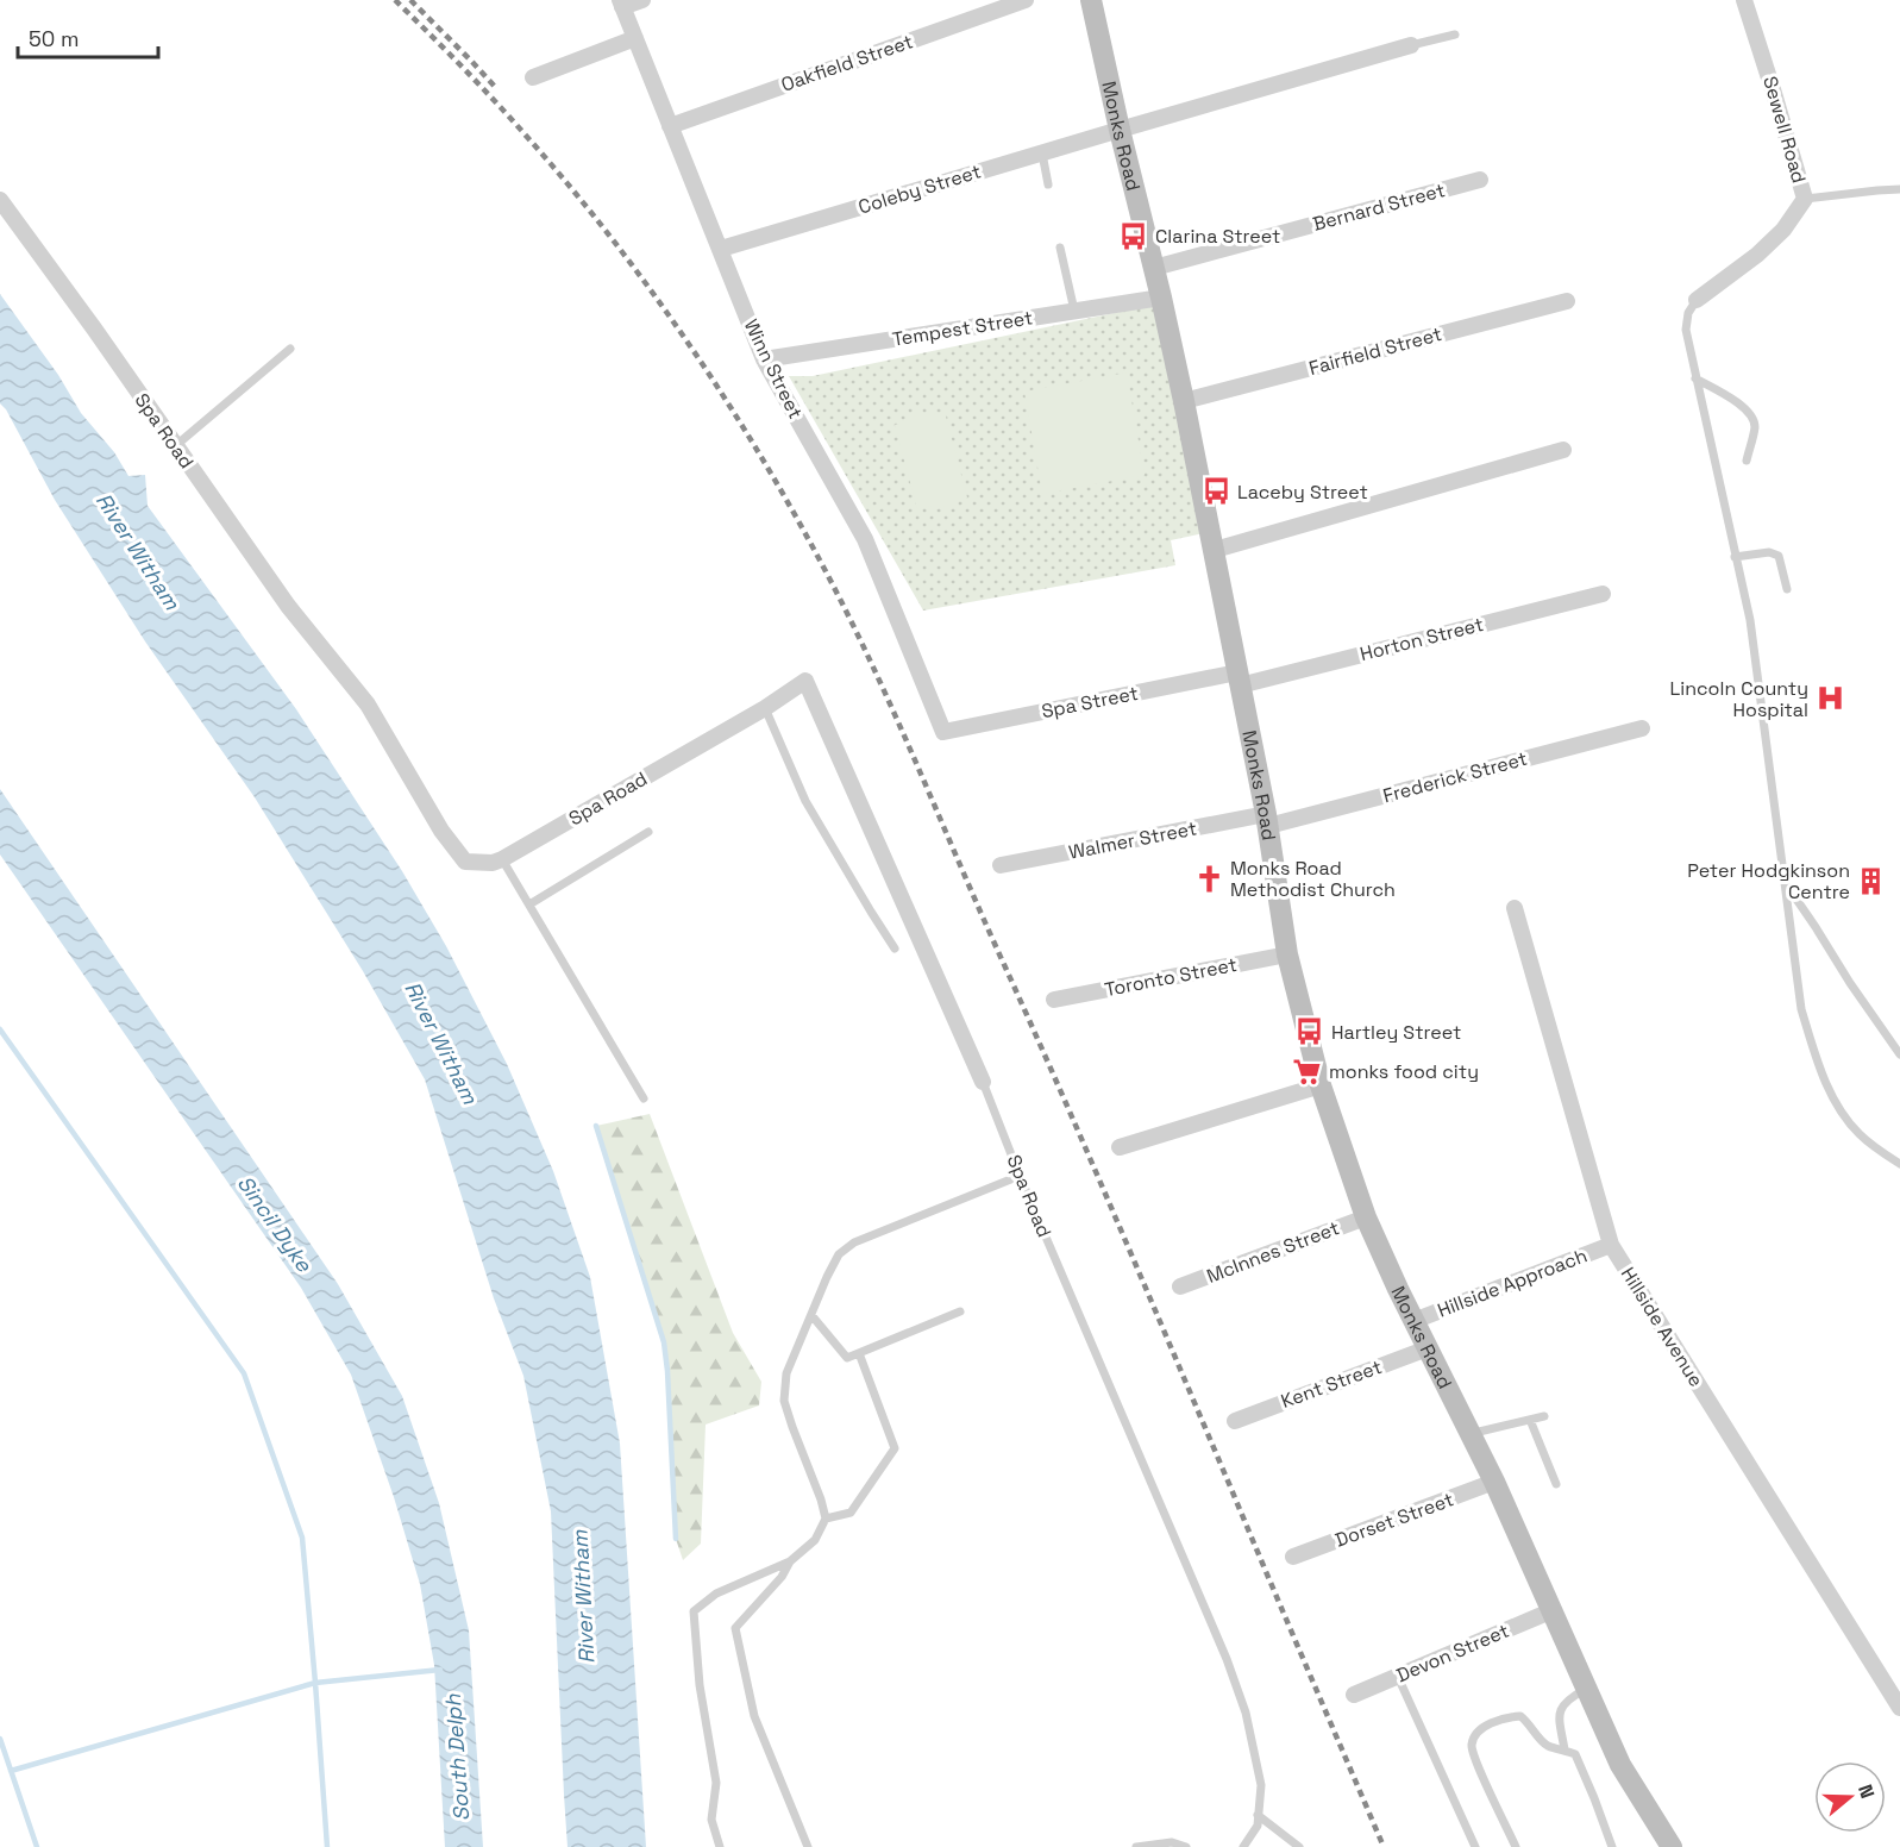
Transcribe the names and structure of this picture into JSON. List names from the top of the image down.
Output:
{
  "streets": {
    "main road": ["Monks Road"],
    "street": [
      "Oakfield Street",
      "Sewell Road",
      "Coleby Street",
      "Bernard Street",
      "Tempest Street",
      "Fairfield Street",
      "Winn Street",
      "Spa Road",
      "Horton Street",
      "Spa Street",
      "Frederick Street",
      "Walmer Street",
      "Toronto Street",
      "McInnes Street",
      "Hillside Approach",
      "Hillside Avenue",
      "Kent Street",
      "Dorset Street",
      "Devon Street"
    ]
  },
  "crossings": [
    ["Oakfield Street", "Winn Street"],
    ["Monks Road", "Coleby Street"],
    ["Monks Road", "Bernard Street"],
    ["Monks Road", "Tempest Street"],
    ["Monks Road", "Fairfield Street"],
    ["Monks Road", "Horton Street"],
    ["Monks Road", "Spa Street"],
    ["Monks Road", "Frederick Street"],
    ["Monks Road", "Walmer Street"],
    ["Monks Road", "Toronto Street"],
    ["Monks Road", "McInnes Street"],
    ["Monks Road", "Hillside Approach"],
    ["Monks Road", "Kent Street"],
    ["Monks Road", "Dorset Street"],
    ["Monks Road", "Devon Street"],
    ["Coleby Street", "Winn Street"],
    ["Tempest Street", "Winn Street"],
    ["Winn Street", "Spa Street"],
    ["Horton Street", "Spa Street"],
    ["Frederick Street", "Walmer Street"],
    ["Hillside Approach", "Hillside Avenue"]
  ],
  "water": ["River Witham", "Sincil Dyke", "South Delph"],
  "places": {
    "bus stop": ["Clarina Street", "Laceby Street", "Hartley Street"],
    "hospital": ["Lincoln County Hospital"],
    "church": ["Monks Road Methodist Church"],
    "building": ["Peter Hodgkinson Centre"],
    "supermarket": ["monks food city"]
  },
  "scale_bar": "50 m",
  "north": "right"
}
